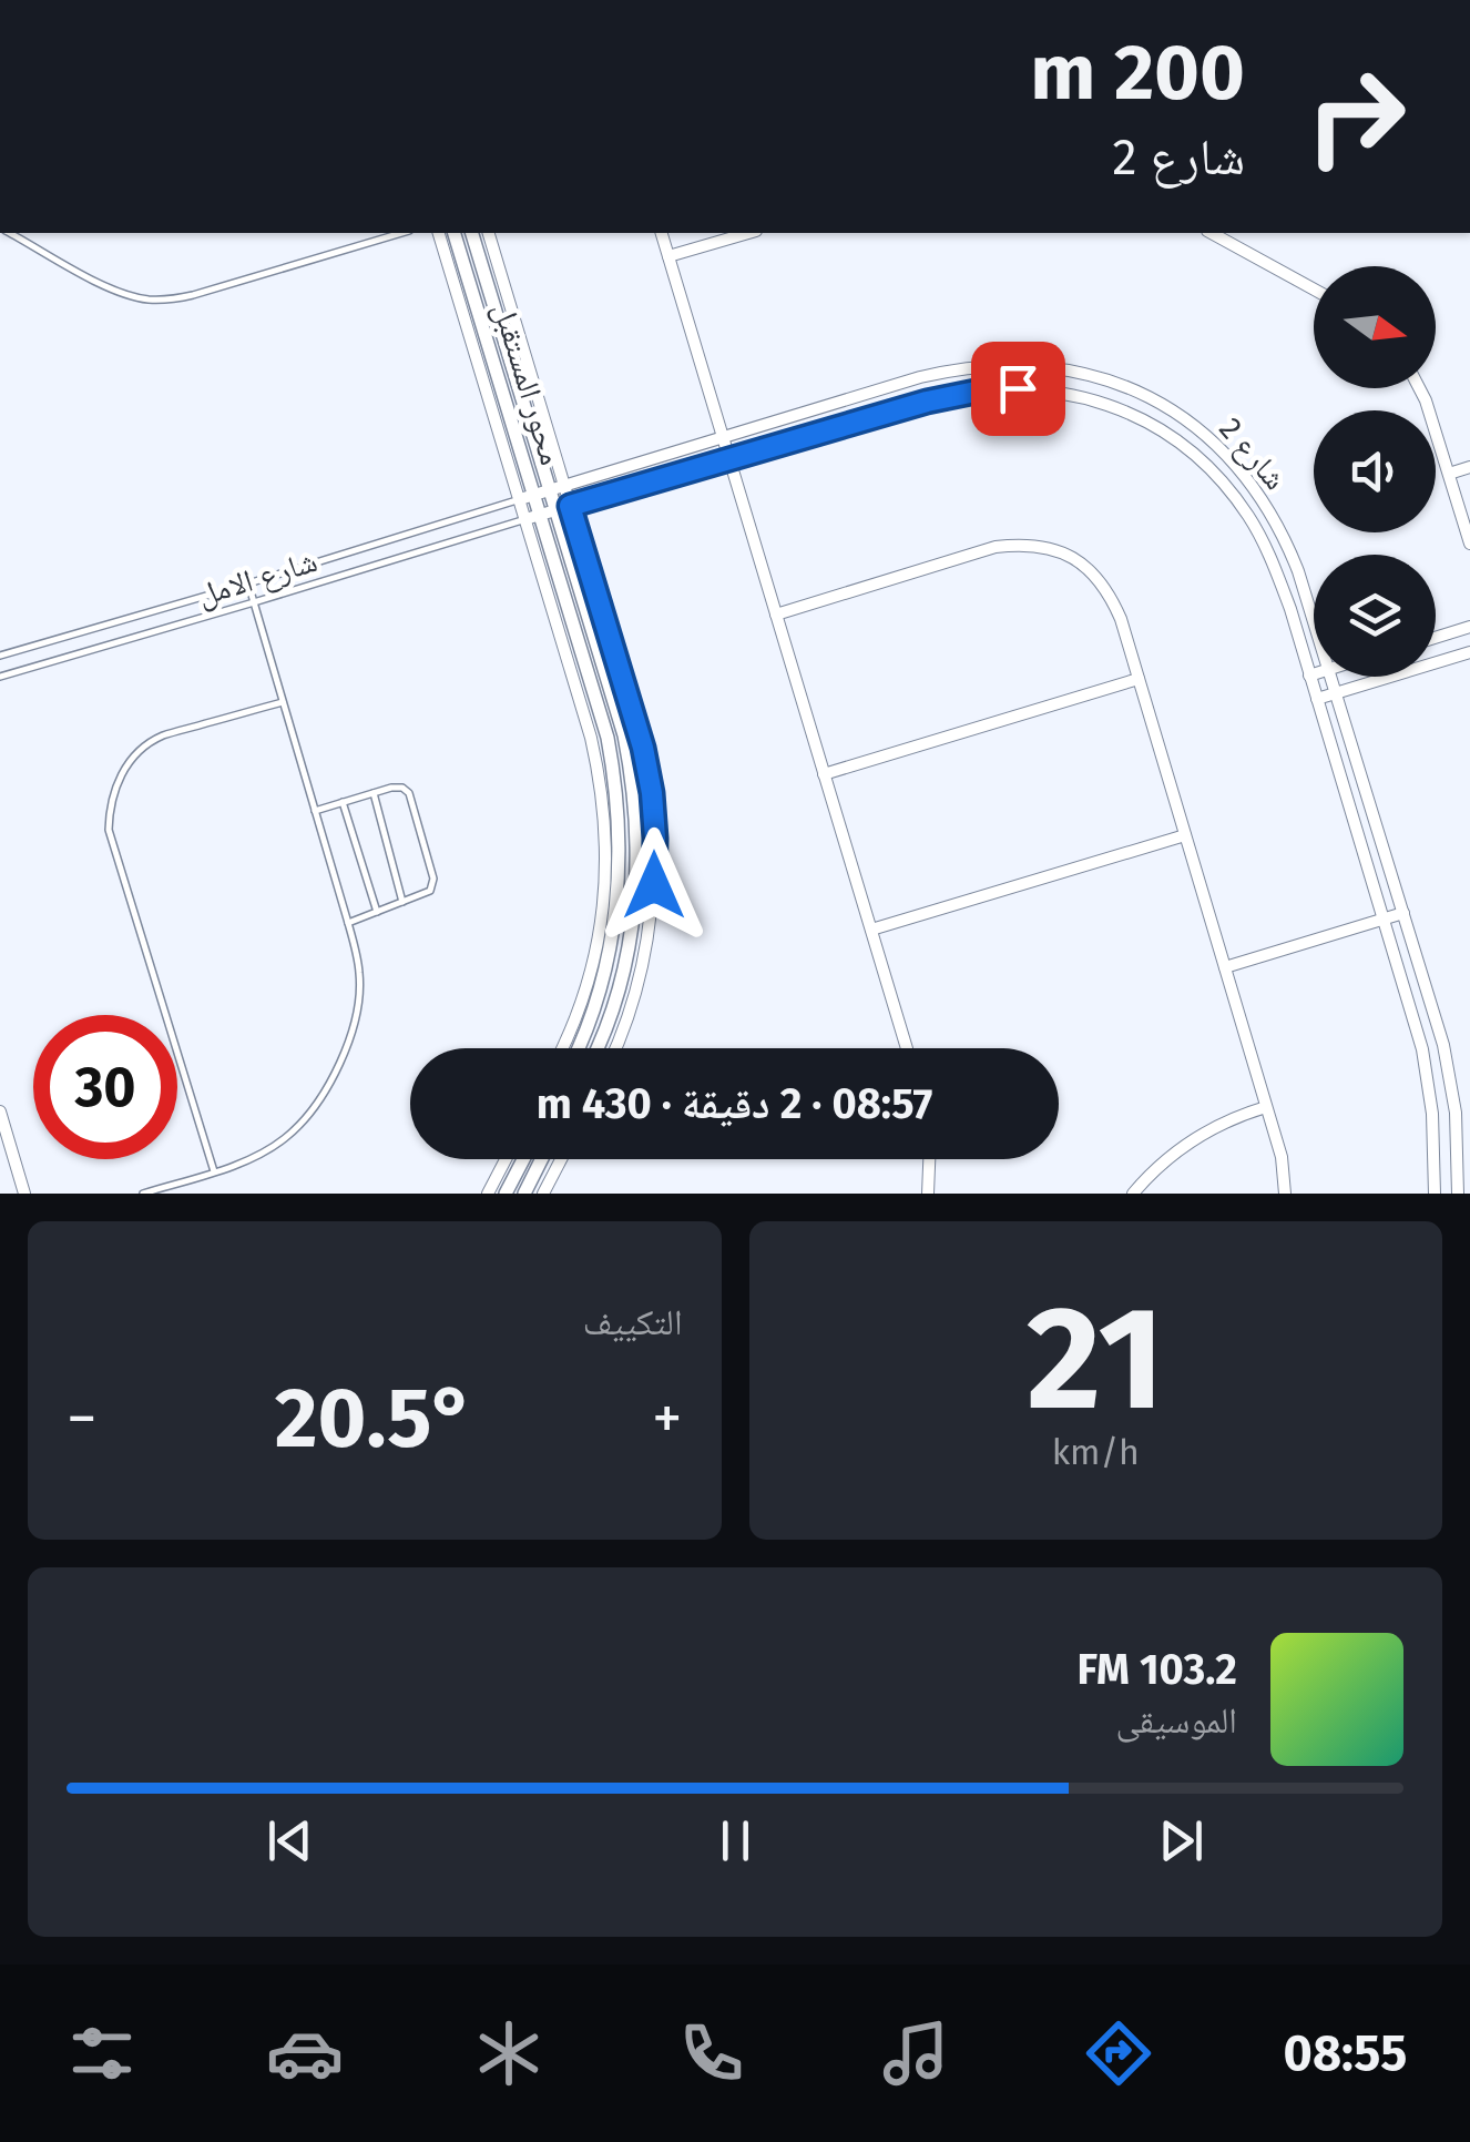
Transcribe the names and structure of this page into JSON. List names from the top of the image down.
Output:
{
  "streets": {
    "street": ["محور المستقبل", "شارع 2"],
    "lane": ["شارع الامل"]
  },
  "crossings": [
    ["محور المستقبل", "شارع 2"],
    ["محور المستقبل", "شارع الامل"],
    ["شارع 2", "شارع الامل"]
  ],
  "north": "right",
  "page": {
    "turn": ["200 m", "شارع 2"],
    "limit": "30",
    "trip": "08:57 · 2 دقيقة · 430 m",
    "tile": [
      ["21", "km/h"],
      "التكييف"
    ],
    "heat": ["−", "20.5°", "+"],
    "song": ["103.2 FM", "الموسيقى"],
    "tabs": "08:55"
  }
}
